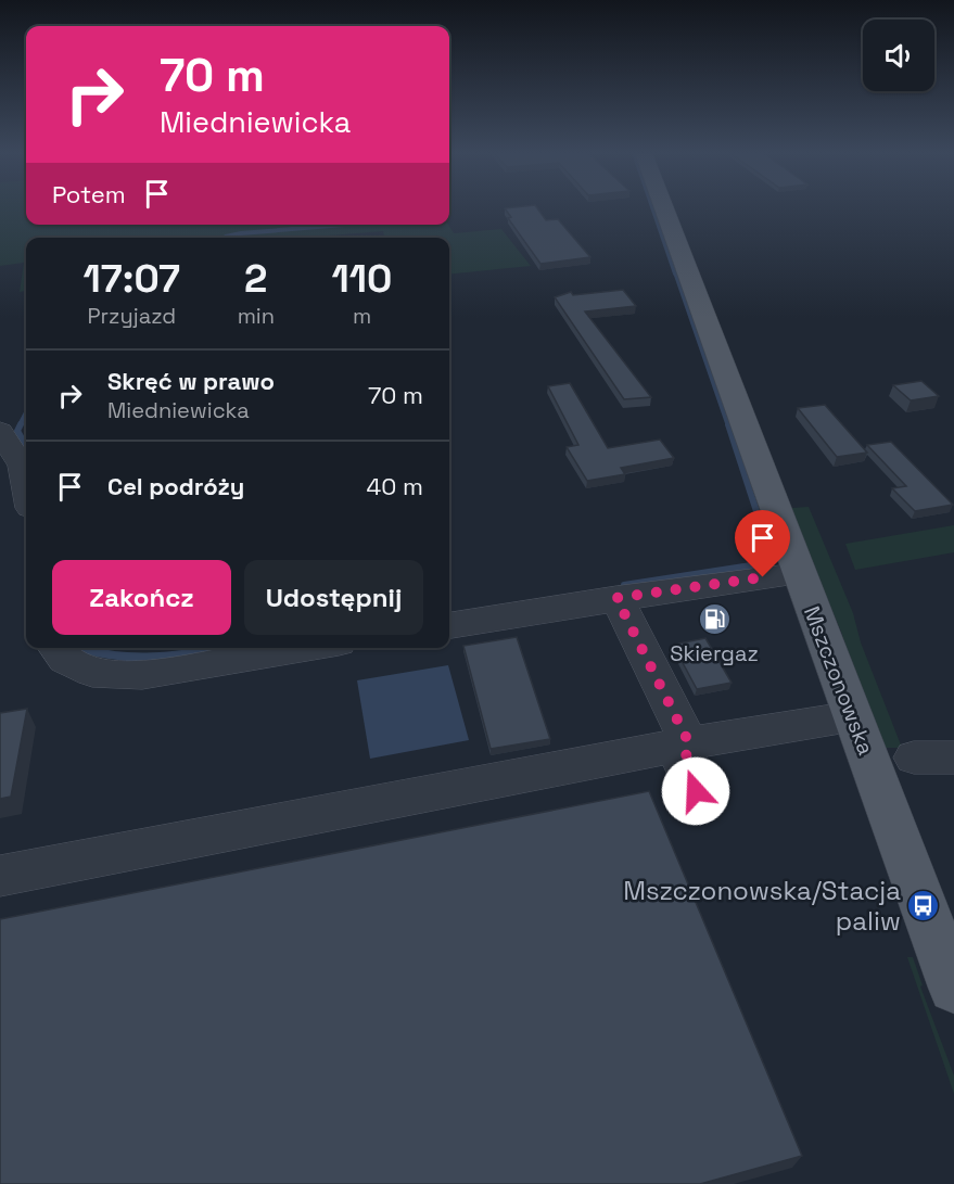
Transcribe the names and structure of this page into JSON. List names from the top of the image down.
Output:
{
  "streets": {
    "main road": ["Mszczonowska"]
  },
  "places": {
    "fuel station": ["Skiergaz"],
    "bus stop": ["Mszczonowska/Stacja paliw"]
  },
  "page": {
    "turn": ["70 m", "Miedniewicka"],
    "then": "Potem",
    "eta": [
      "17:07",
      "Przyjazd",
      "2",
      "min",
      "110",
      "m"
    ],
    "list": [
      {
        "name": "Skręć w prawo",
        "note": "Miedniewicka",
        "value": "70 m"
      },
      {
        "name": "Cel podróży",
        "value": "40 m"
      }
    ],
    "buttons": ["Zakończ", "Udostępnij"]
  }
}
